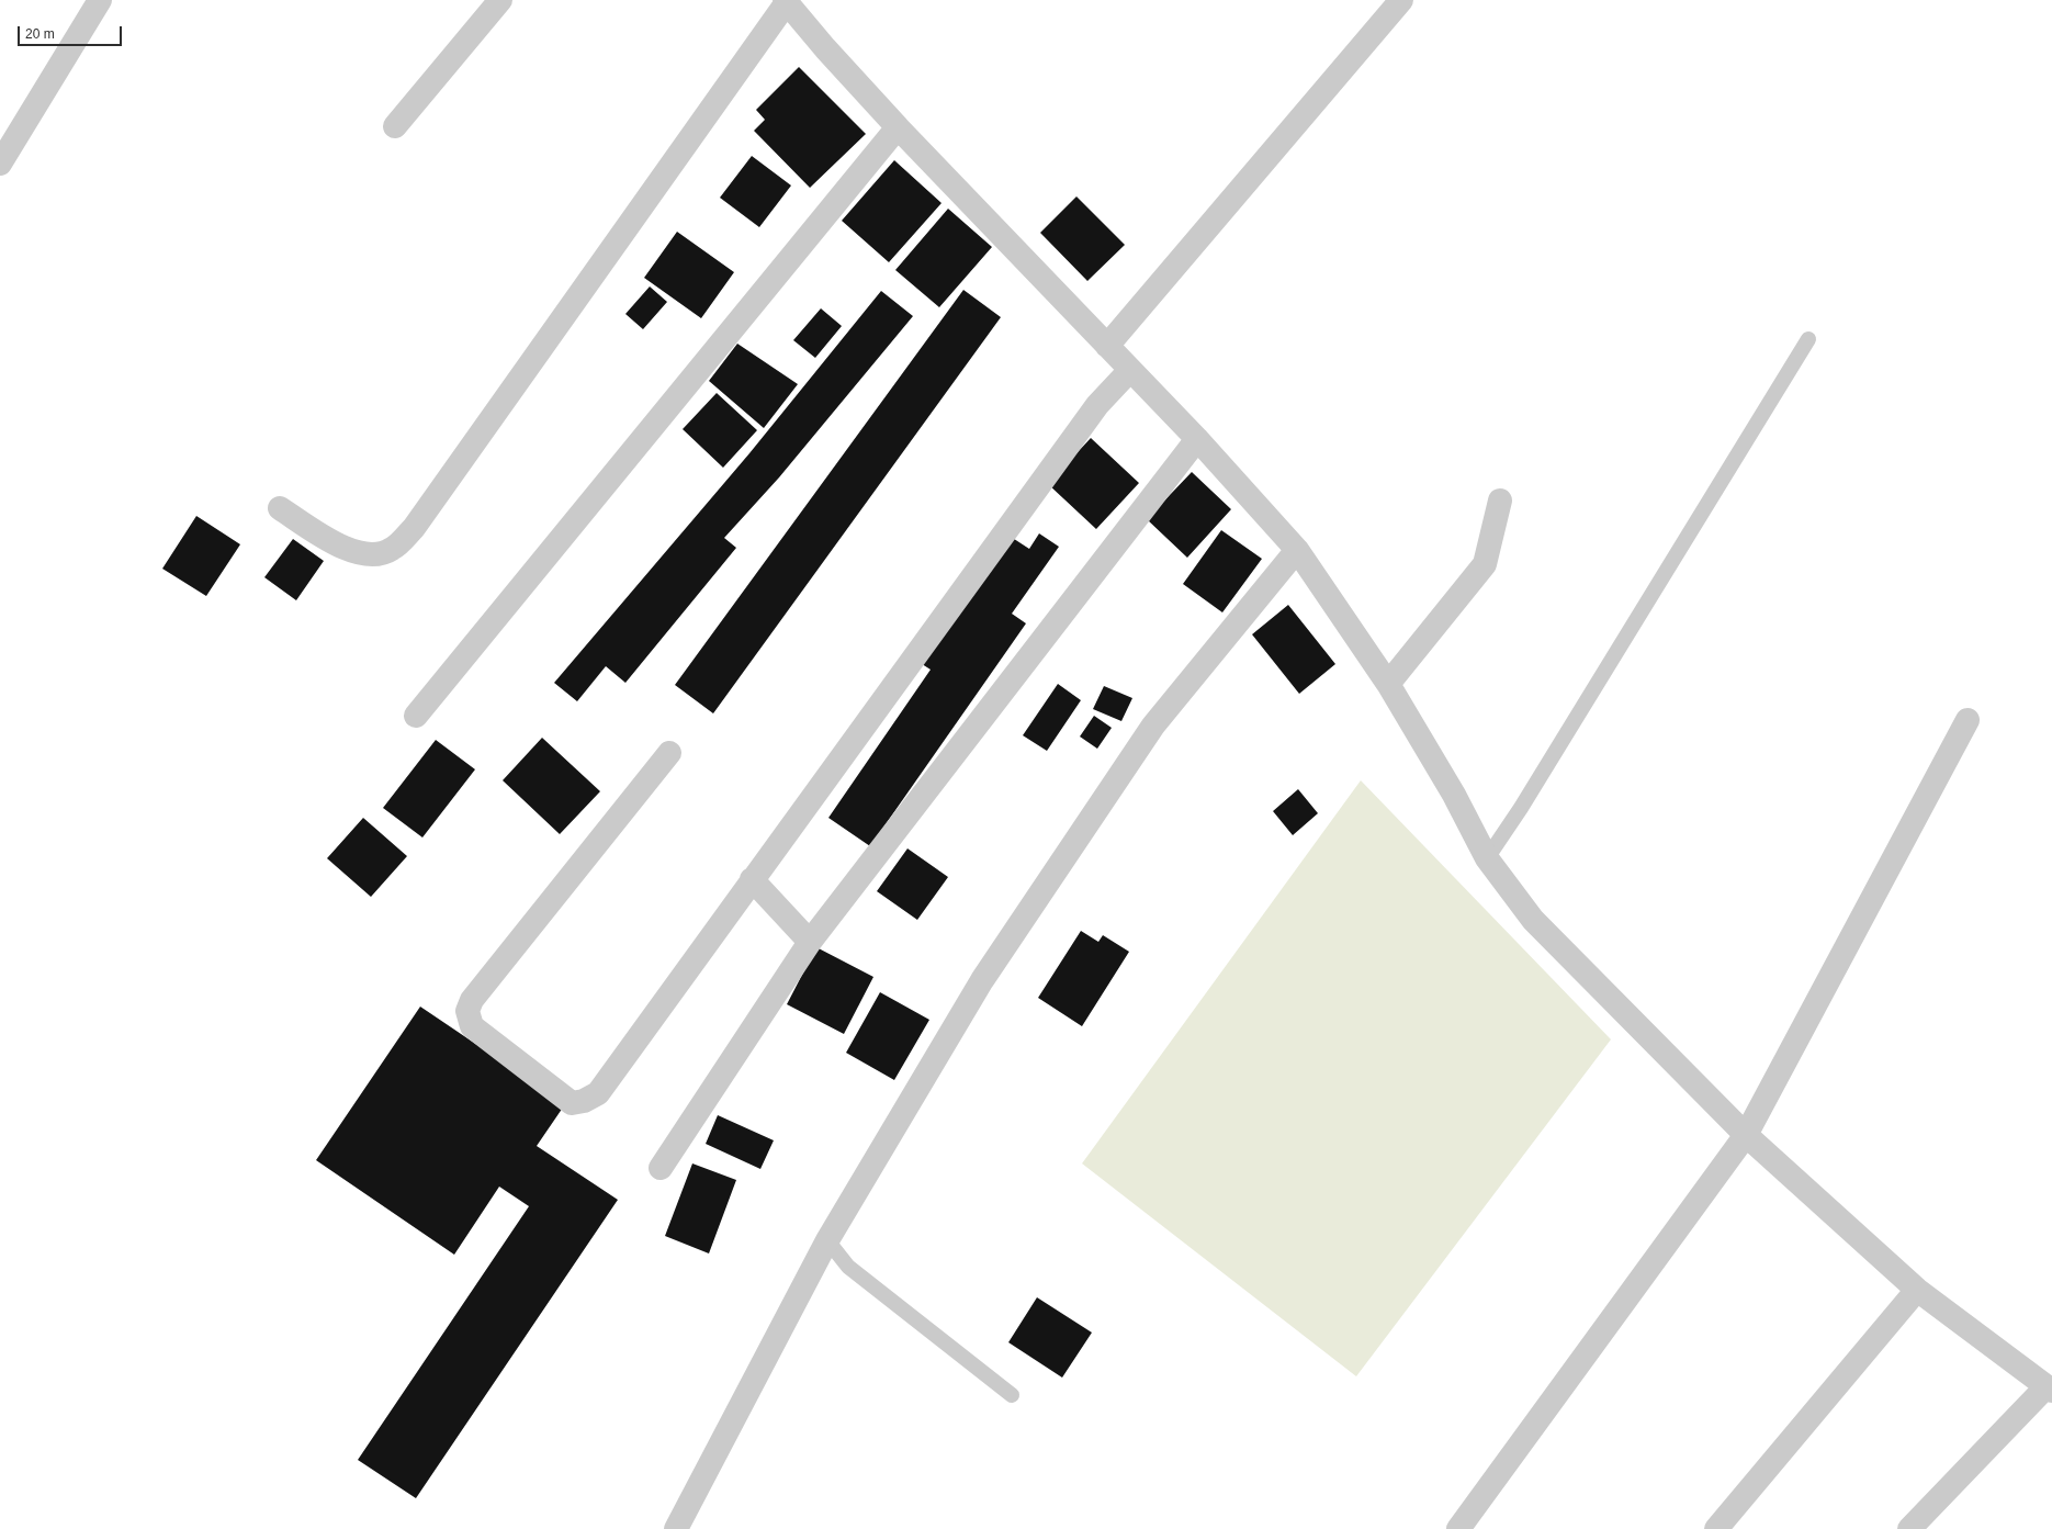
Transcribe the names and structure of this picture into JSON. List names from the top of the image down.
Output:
{
  "scale_bar": "20 m"
}
